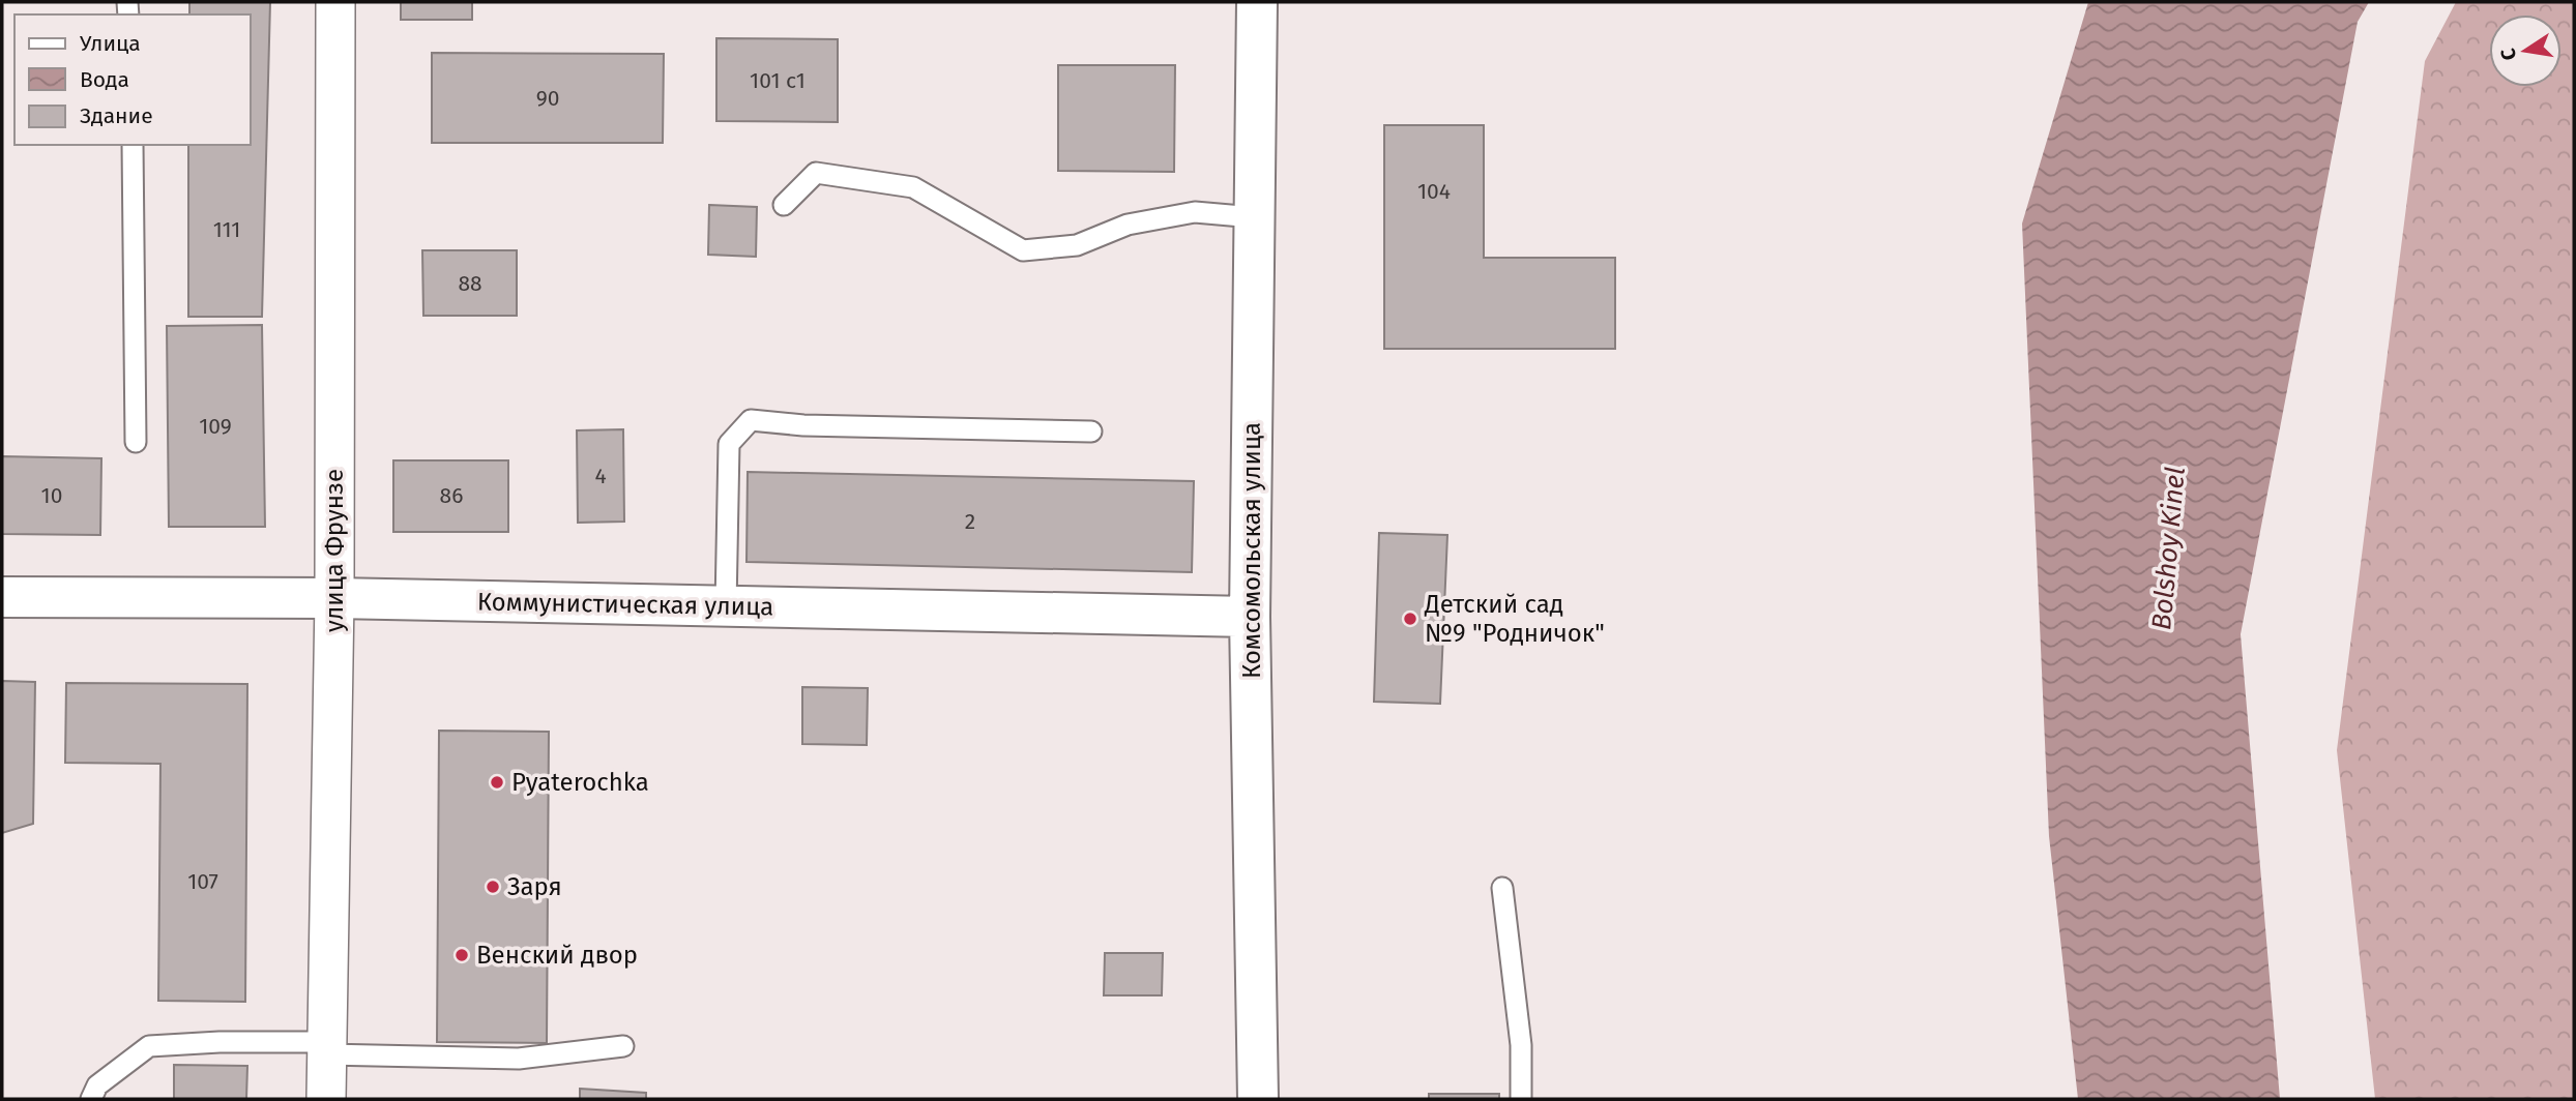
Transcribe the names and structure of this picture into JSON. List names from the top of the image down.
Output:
{
  "streets": {
    "street": ["улица Фрунзе", "Комсомольская улица", "Коммунистическая улица"]
  },
  "crossings": [
    ["улица Фрунзе", "Коммунистическая улица"],
    ["Комсомольская улица", "Коммунистическая улица"]
  ],
  "water": ["Bolshoy Kinel"],
  "places": [
    "Детский сад №9 \"Родничок\"",
    "Pyaterochka",
    "Заря",
    "Венский двор"
  ],
  "house_numbers": [
    "101 с1",
    "90",
    "104",
    "111",
    "88",
    "109",
    "4",
    "10",
    "86",
    "2",
    "107"
  ],
  "legend": ["Улица", "Вода", "Здание"],
  "north": "left"
}
